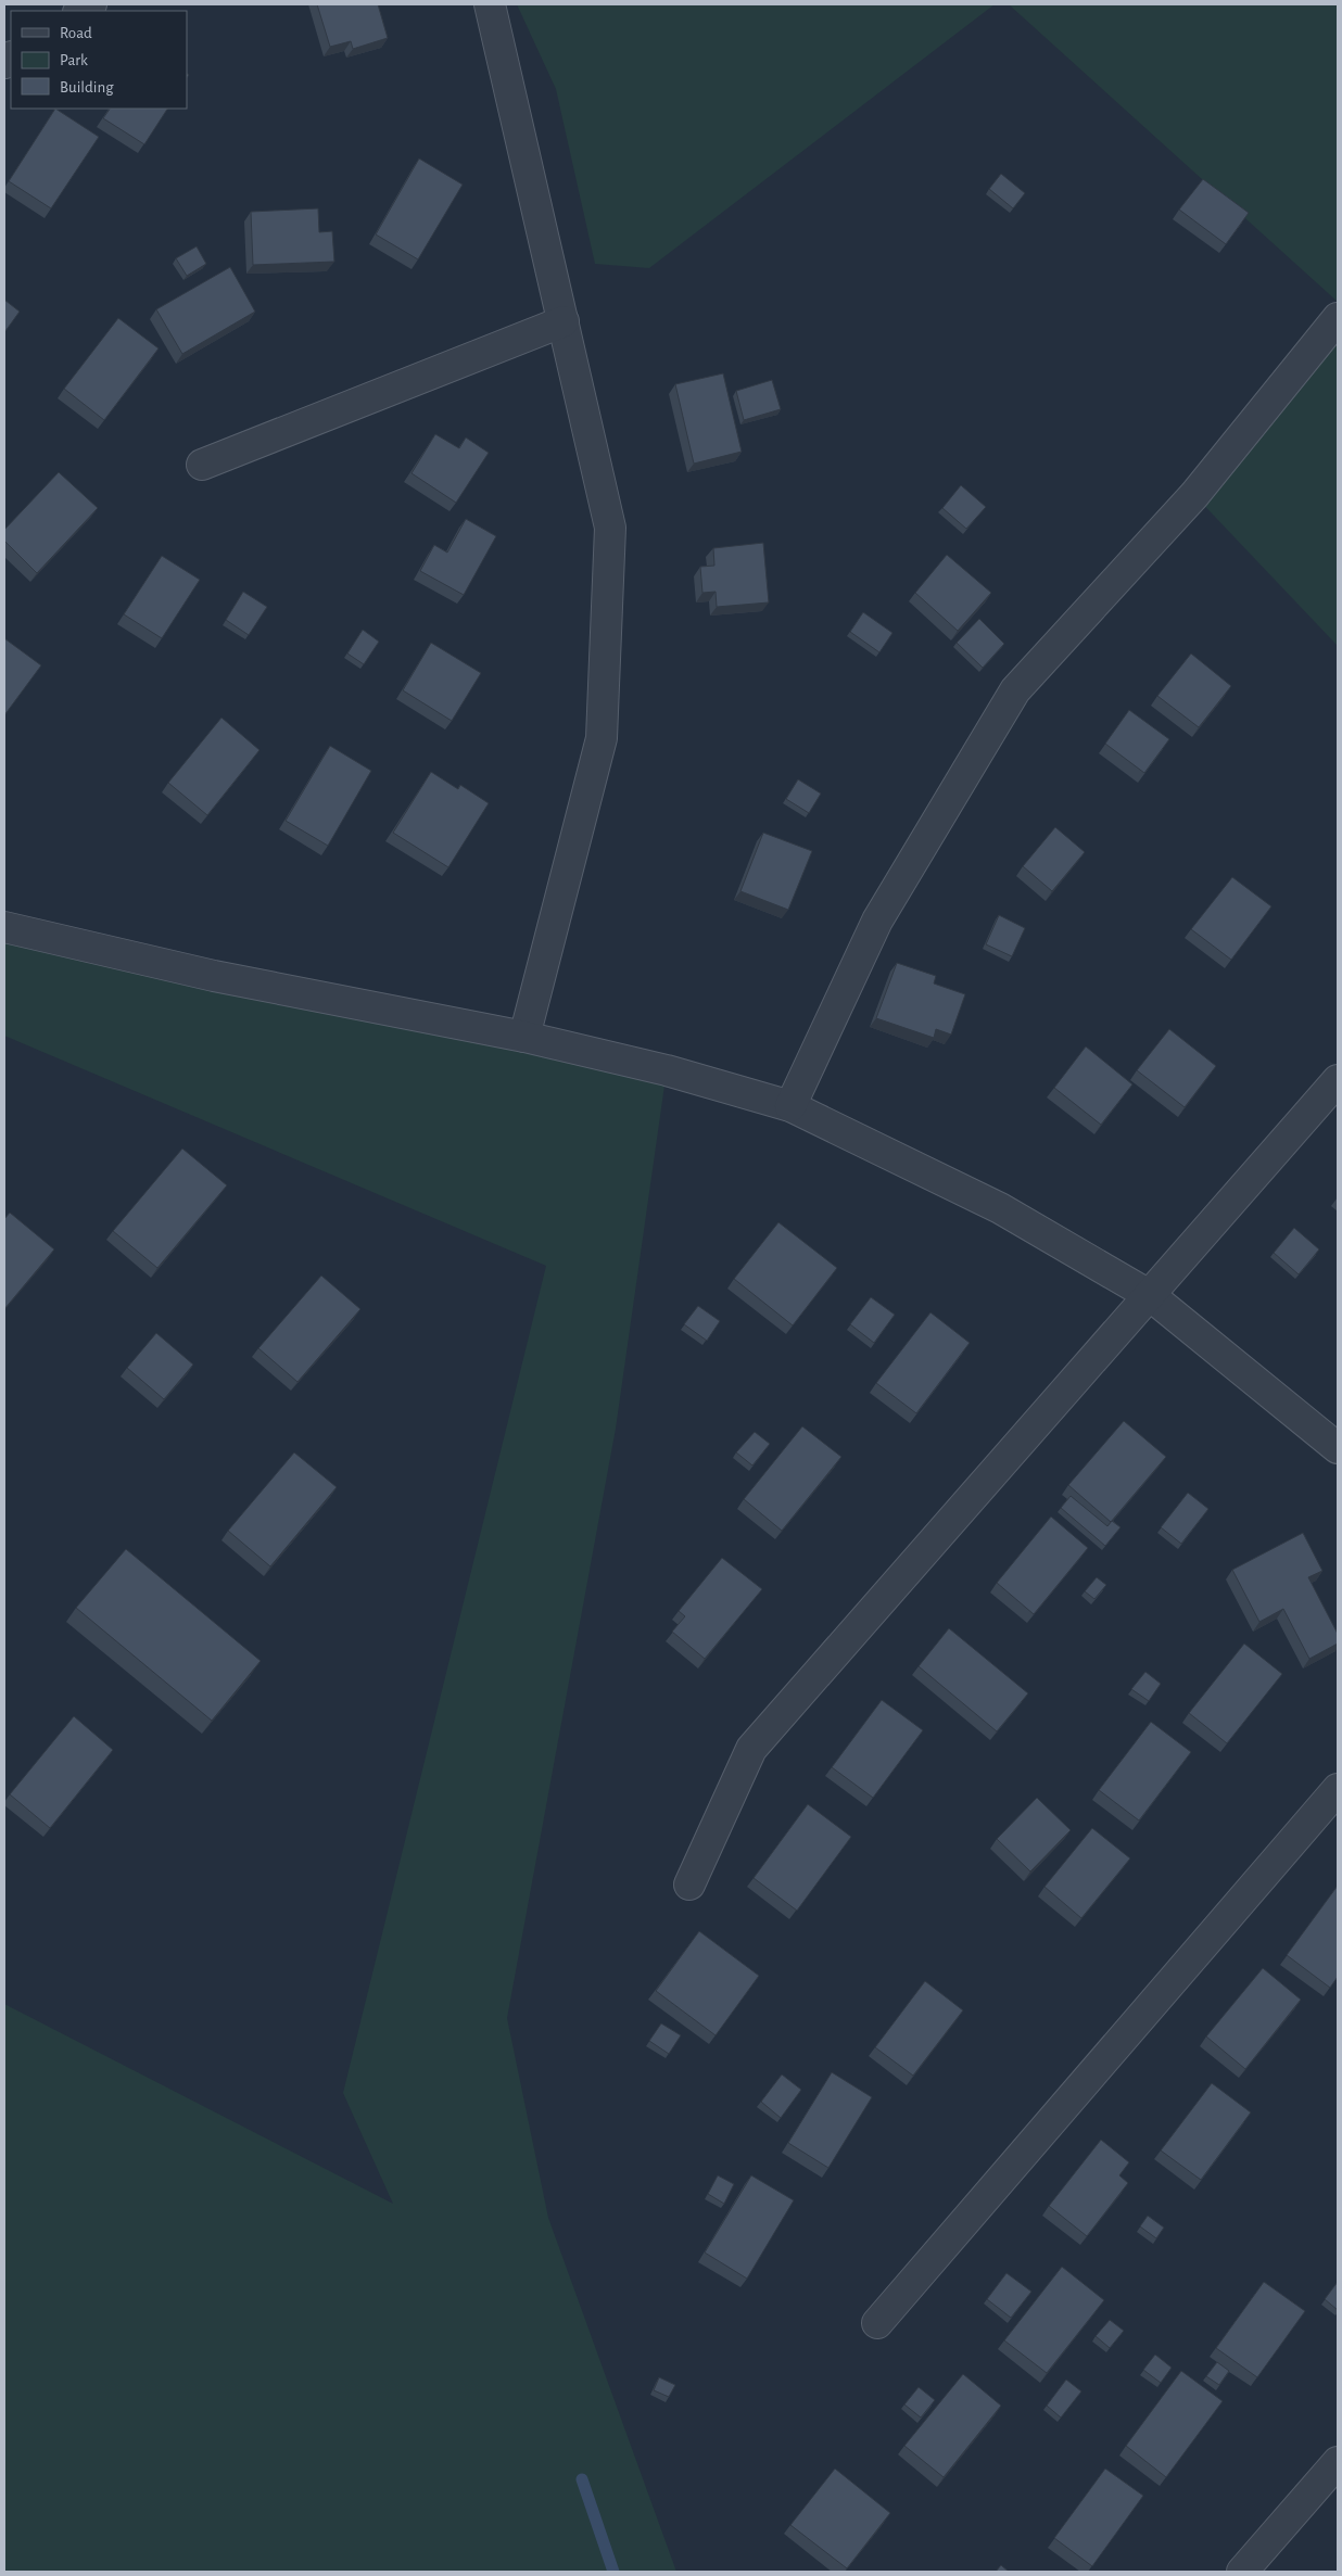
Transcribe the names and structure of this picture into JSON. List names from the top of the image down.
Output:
{
  "legend": ["Road", "Park", "Building"]
}
